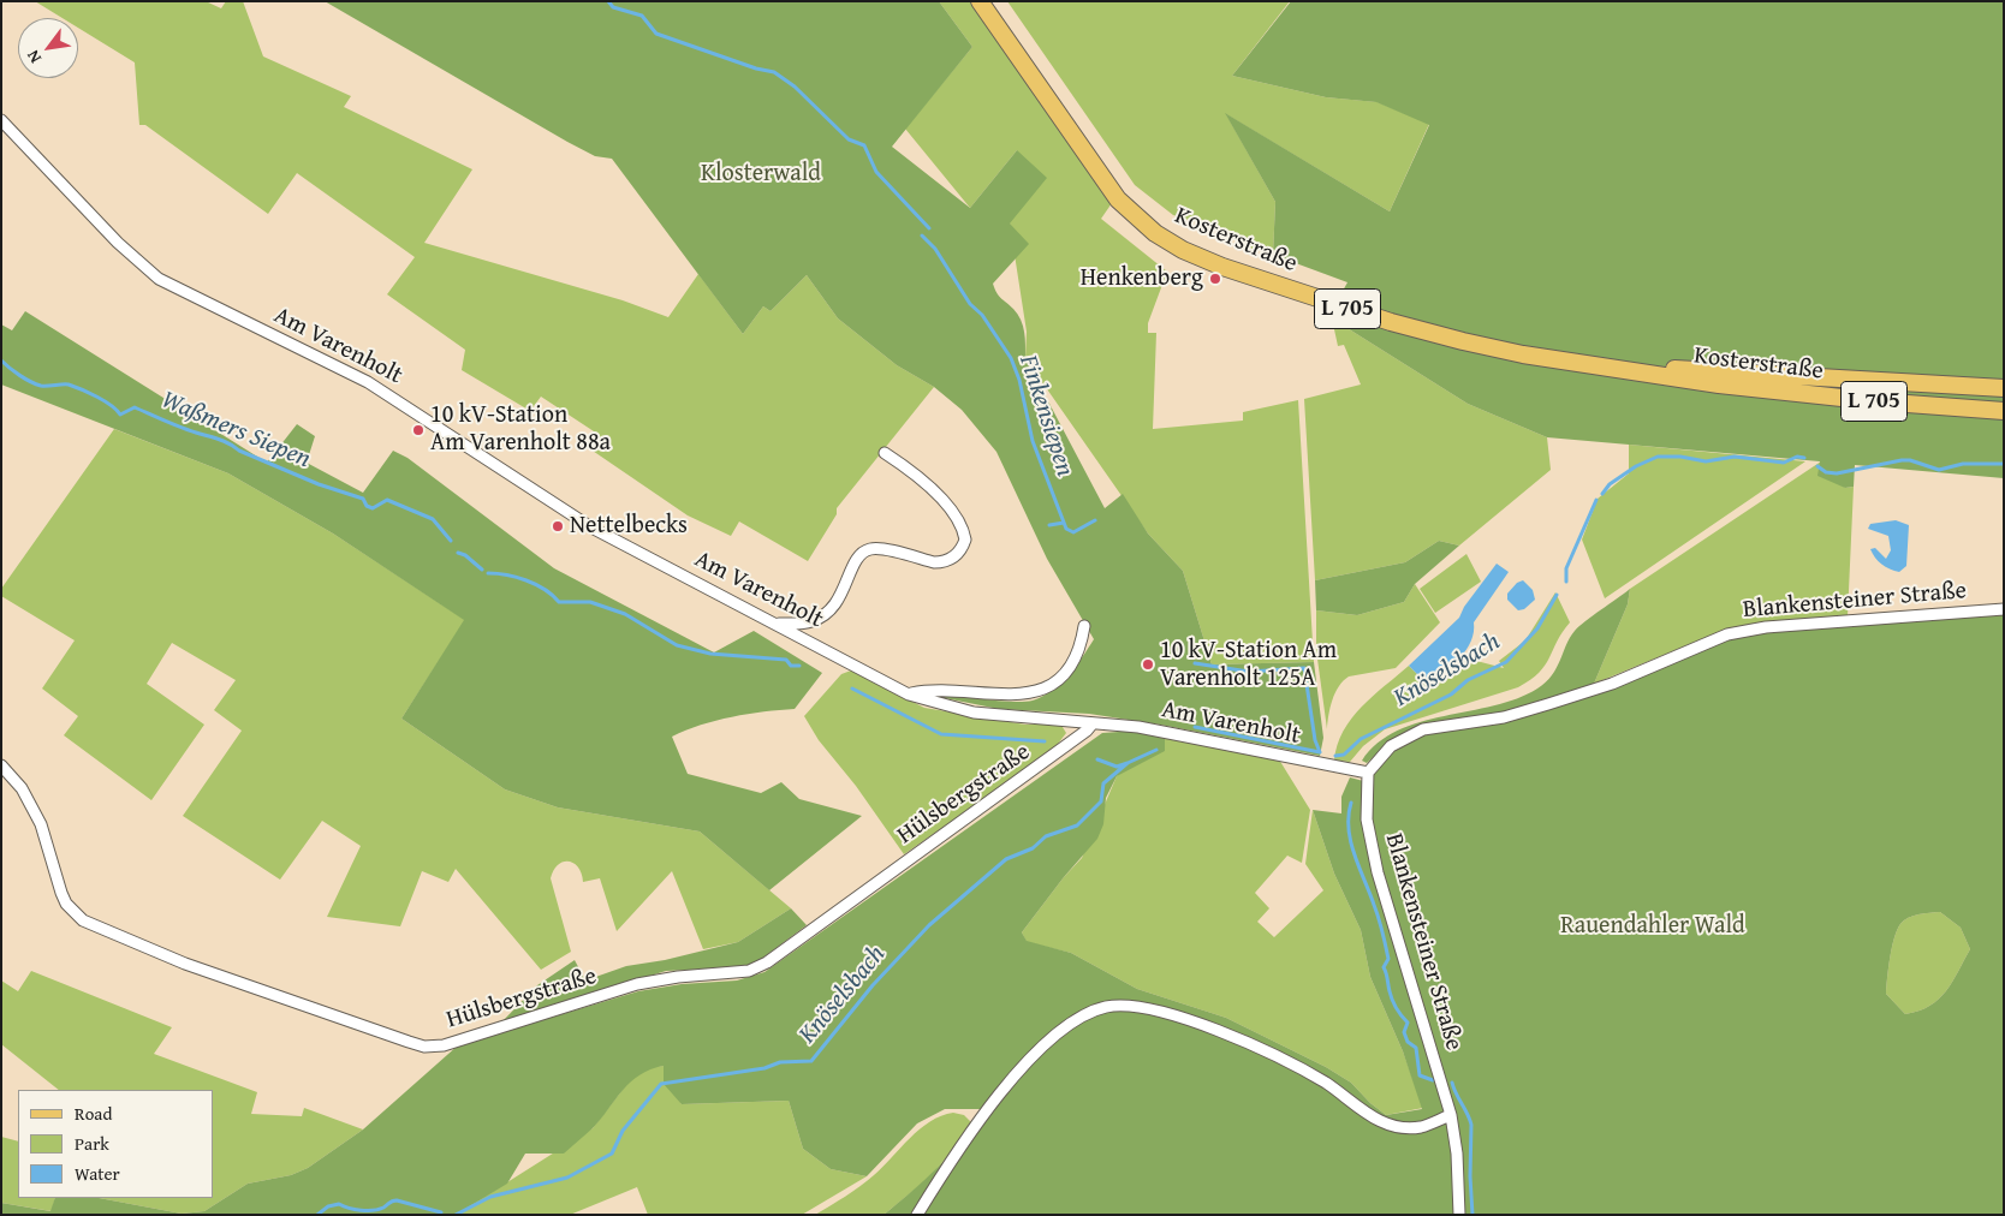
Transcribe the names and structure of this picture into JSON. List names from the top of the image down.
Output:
{
  "streets": {
    "main road": ["Kosterstraße", "L 705"],
    "street": ["Am Varenholt", "Blankensteiner Straße", "Hülsbergstraße"]
  },
  "crossings": [
    ["Am Varenholt", "Blankensteiner Straße"],
    ["Am Varenholt", "Hülsbergstraße"]
  ],
  "water": ["Finkensiepen", "Waßmers Siepen", "Knöselsbach"],
  "parks": ["Klosterwald", "Rauendahler Wald"],
  "places": [
    "Henkenberg",
    "10 kV-Station Am Varenholt 88a",
    "Nettelbecks",
    "10 kV-Station Am Varenholt 125A"
  ],
  "legend": ["Road", "Park", "Water"],
  "north": "bottom left"
}
